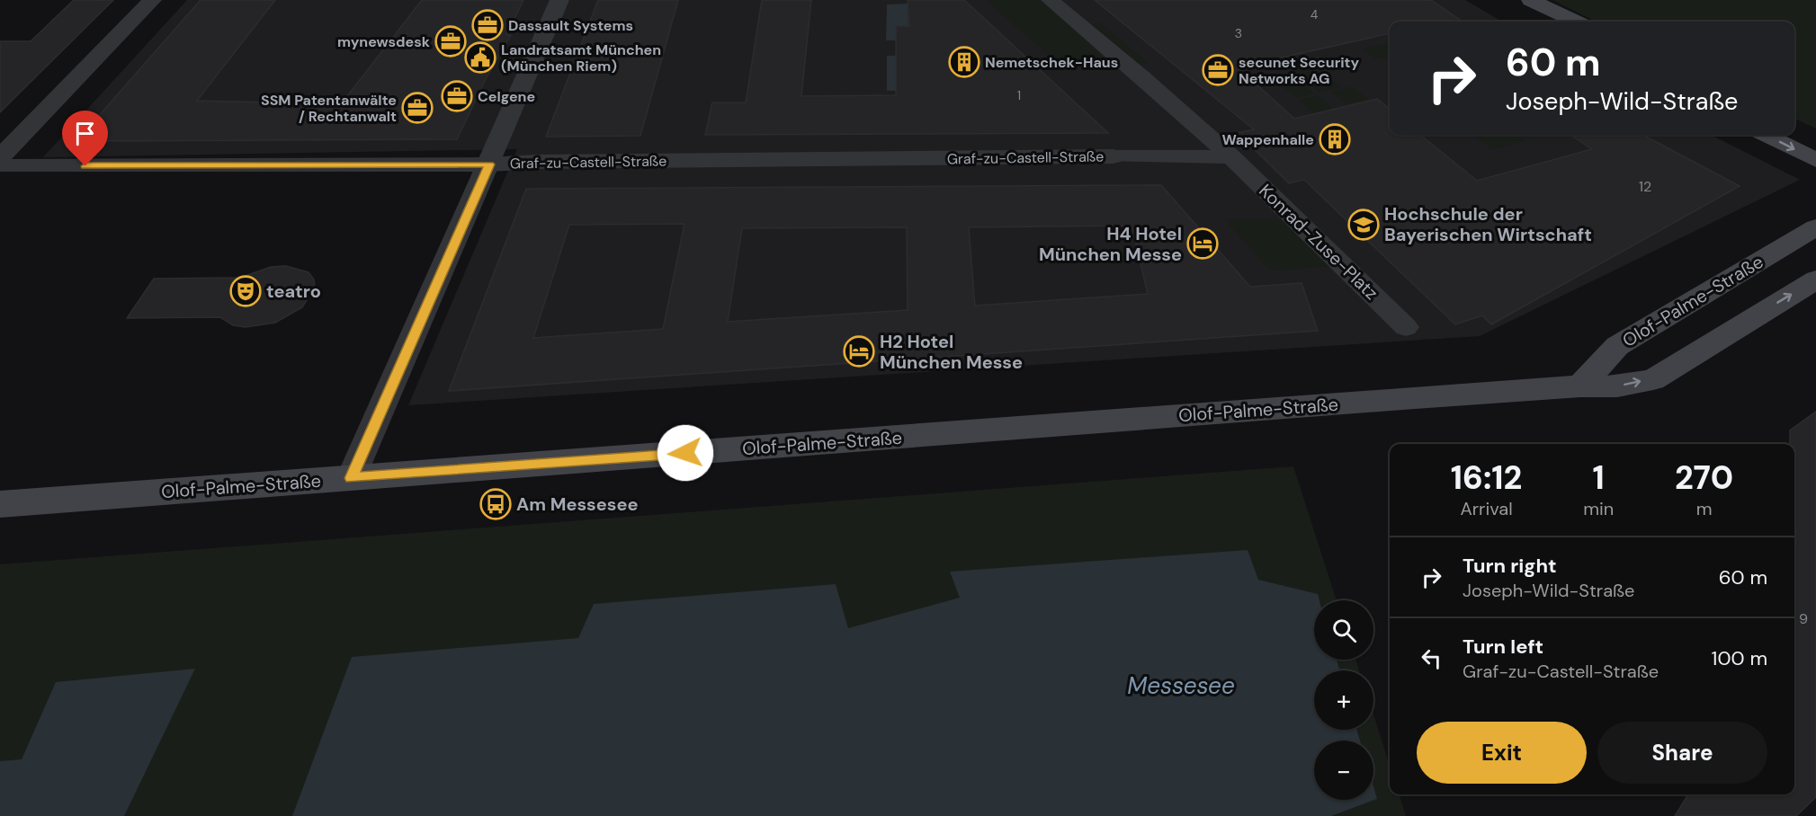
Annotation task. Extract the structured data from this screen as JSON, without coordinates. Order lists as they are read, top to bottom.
{
  "streets": {
    "main road": ["Olof-Palme-Straße"],
    "street": ["Graf-zu-Castell-Straße", "Konrad-Zuse-Platz"]
  },
  "water": ["Messesee"],
  "places": {
    "office": [
      "Dassault Systems",
      "mynewsdesk",
      "secunet Security Networks AG",
      "Celgene",
      "SSM Patentanwälte / Rechtanwalt"
    ],
    "public building": ["Landratsamt München (München Riem)"],
    "building": ["Nemetschek-Haus", "Wappenhalle"],
    "school or university": ["Hochschule der Bayerischen Wirtschaft"],
    "hotel": ["H4 Hotel München Messe", "H2 Hotel München Messe"],
    "theatre": ["teatro"],
    "bus stop": ["Am Messesee"]
  },
  "house_numbers": [
    "4",
    "3",
    "1",
    "12",
    "9"
  ],
  "page": {
    "turn": ["60 m", "Joseph-Wild-Straße"],
    "eta": [
      "16:12",
      "Arrival",
      "1",
      "min",
      "270",
      "m"
    ],
    "list": [
      {
        "name": "Turn right",
        "note": "Joseph-Wild-Straße",
        "value": "60 m"
      },
      {
        "name": "Turn left",
        "note": "Graf-zu-Castell-Straße",
        "value": "100 m"
      }
    ],
    "map_buttons": ["+", "−"],
    "buttons": ["Exit", "Share"]
  }
}
